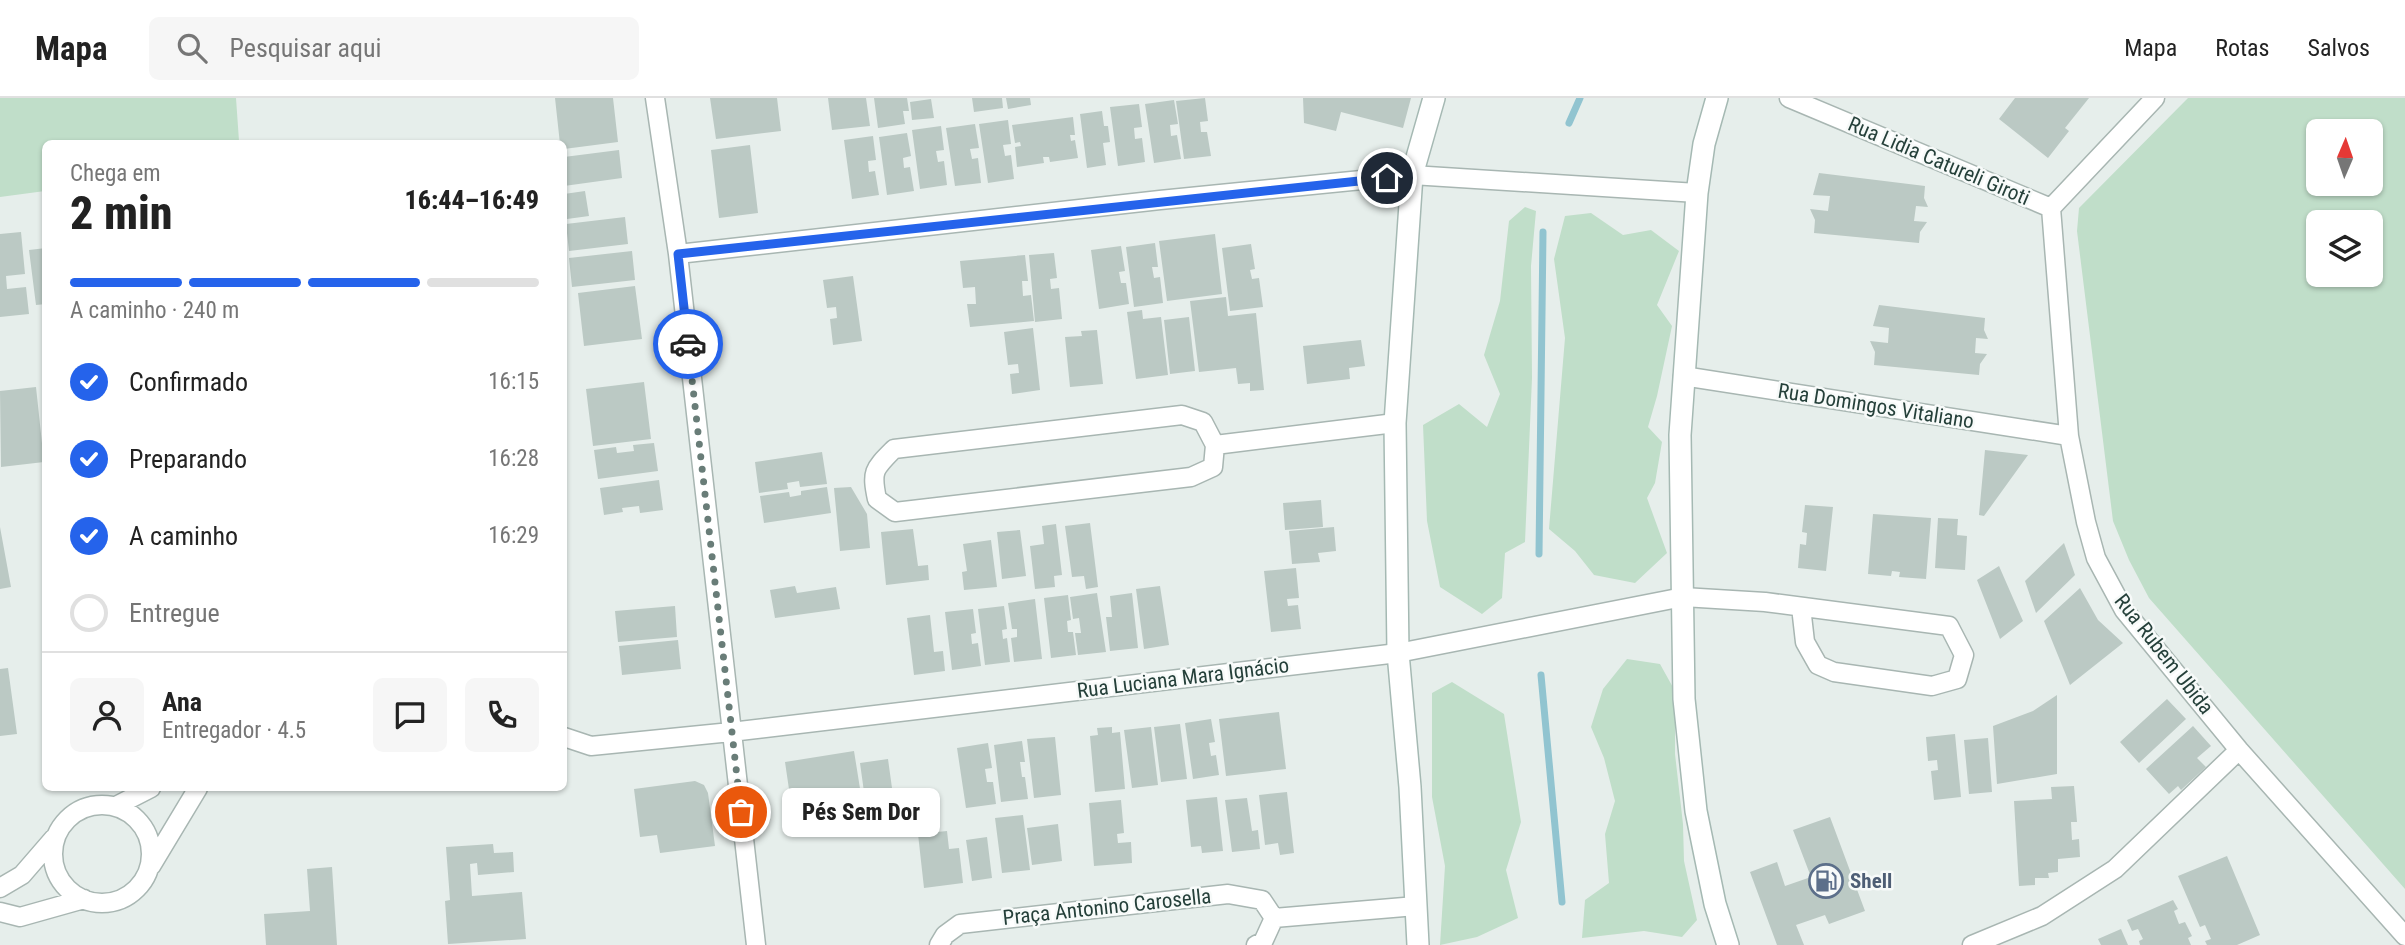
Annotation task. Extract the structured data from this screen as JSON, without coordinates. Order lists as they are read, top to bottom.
{
  "streets": {
    "street": [
      "Rua Lidia Catureli Giroti",
      "Rua Domingos Vitaliano",
      "Rua Rubem Ubida",
      "Rua Luciana Mara Ignácio",
      "Praça Antonino Carosella"
    ]
  },
  "crossings": [
    ["Rua Lidia Catureli Giroti", "Rua Rubem Ubida"],
    ["Rua Domingos Vitaliano", "Rua Rubem Ubida"]
  ],
  "places": {
    "other": ["Pés Sem Dor"],
    "fuel station": ["Shell"]
  },
  "north": "top",
  "page": {
    "header": "Mapa",
    "search": "Pesquisar aqui",
    "nav": ["Mapa", "Rotas", "Salvos"],
    "heading": ["2 min", "Chega em", "16:44–16:49"],
    "panel": ["Ana", "Entregador · 4.5"],
    "bar": "A caminho · 240 m",
    "list": [
      ["Confirmado", "16:15"],
      ["Preparando", "16:28"],
      ["A caminho", "16:29"],
      "Entregue"
    ],
    "bubble": "Pés Sem Dor"
  }
}
